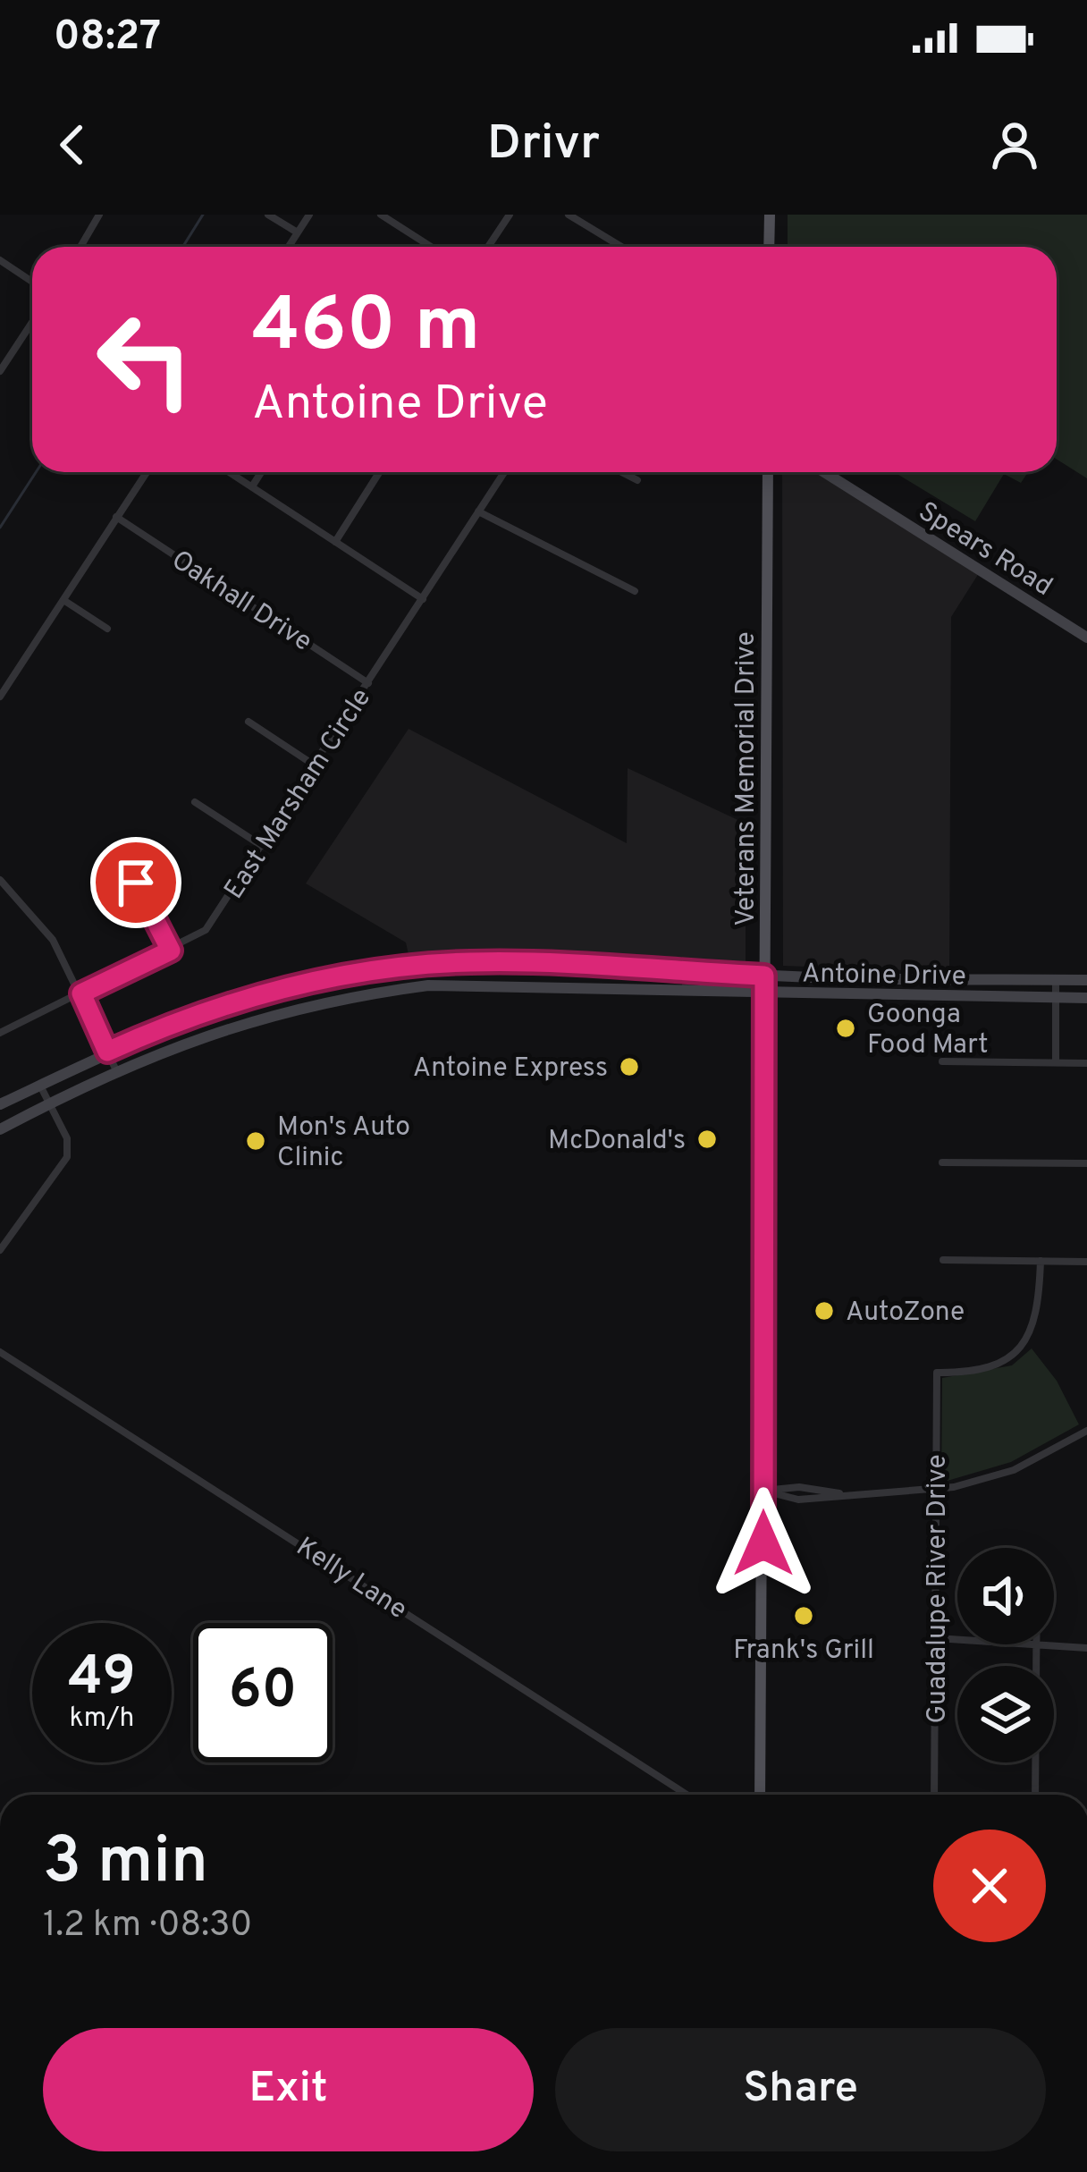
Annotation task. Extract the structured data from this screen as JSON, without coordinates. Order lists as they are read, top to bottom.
{
  "streets": {
    "main road": ["Spears Road", "Veterans Memorial Drive", "Antoine Drive"],
    "street": [
      "Oakhall Drive",
      "East Marsham Circle",
      "Kelly Lane",
      "Guadalupe River Drive"
    ]
  },
  "crossings": [
    ["Oakhall Drive", "East Marsham Circle"],
    ["Veterans Memorial Drive", "Antoine Drive"]
  ],
  "places": [
    "Goonga Food Mart",
    "Antoine Express",
    "McDonald's",
    "Mon's Auto Clinic",
    "AutoZone",
    "Frank's Grill"
  ],
  "page": {
    "status": "08:27",
    "header": "Drivr",
    "turn": ["460 m", "Antoine Drive"],
    "speed": "49 km/h",
    "limit": "60",
    "heading": ["3 min", "1.2 km · 08:30"],
    "buttons": ["Exit", "Share"]
  }
}
